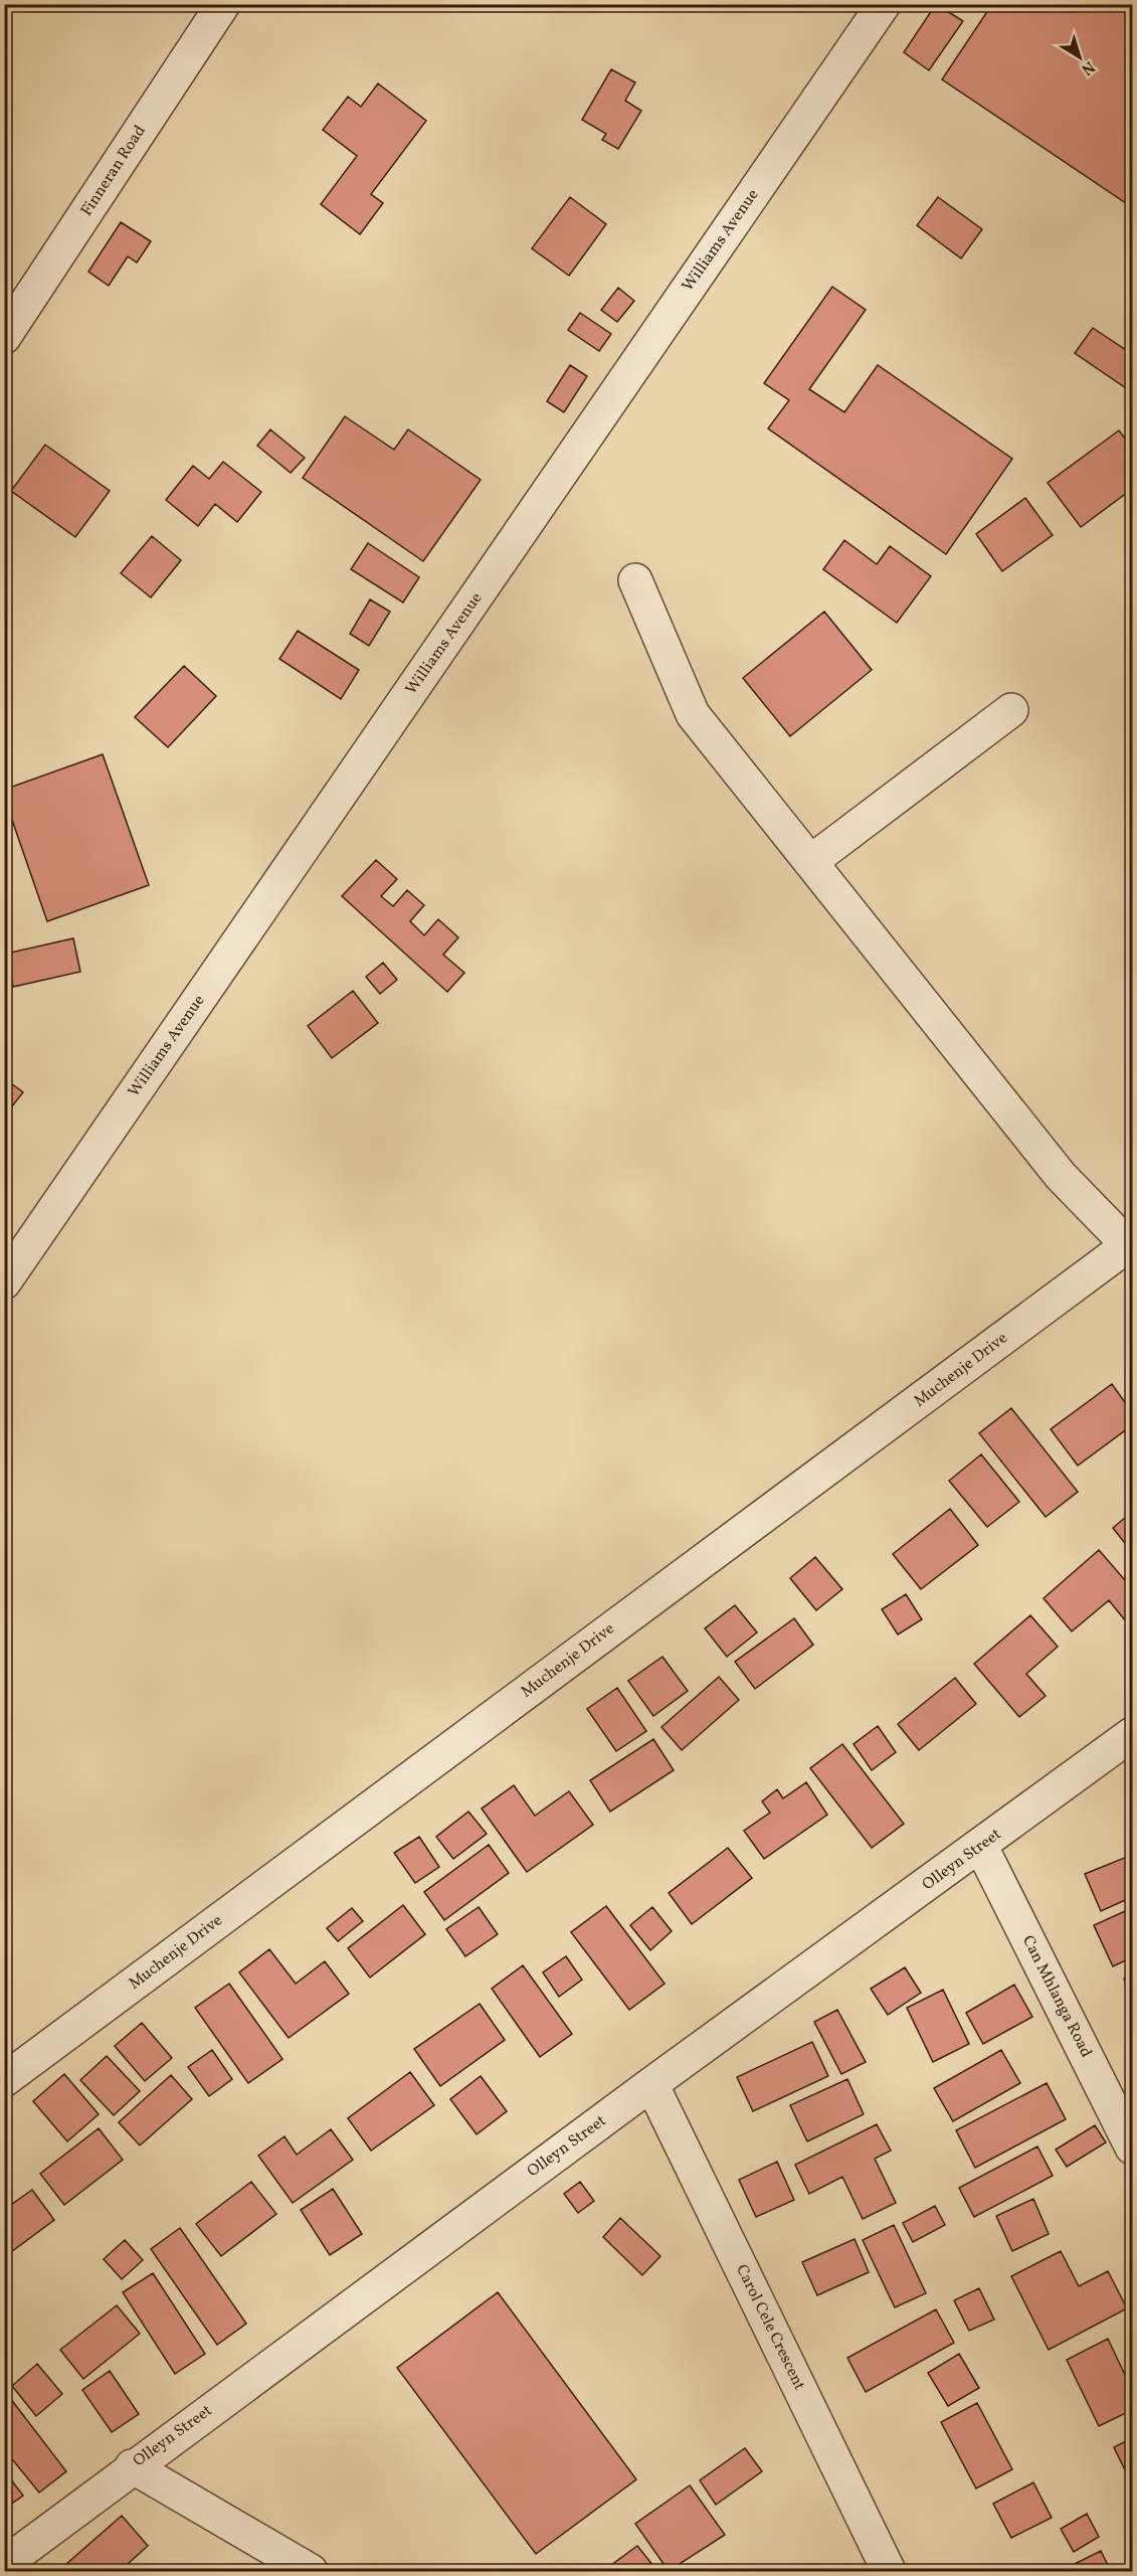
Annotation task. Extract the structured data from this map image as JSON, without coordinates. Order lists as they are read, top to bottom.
{
  "streets": {
    "street": [
      "Finneran Road",
      "Williams Avenue",
      "Muchenje Drive",
      "Olleyn Street",
      "Can Mhlanga Road",
      "Carol Cele Crescent"
    ]
  },
  "crossings": [
    ["Olleyn Street", "Can Mhlanga Road"],
    ["Olleyn Street", "Carol Cele Crescent"]
  ],
  "north": "bottom right"
}
